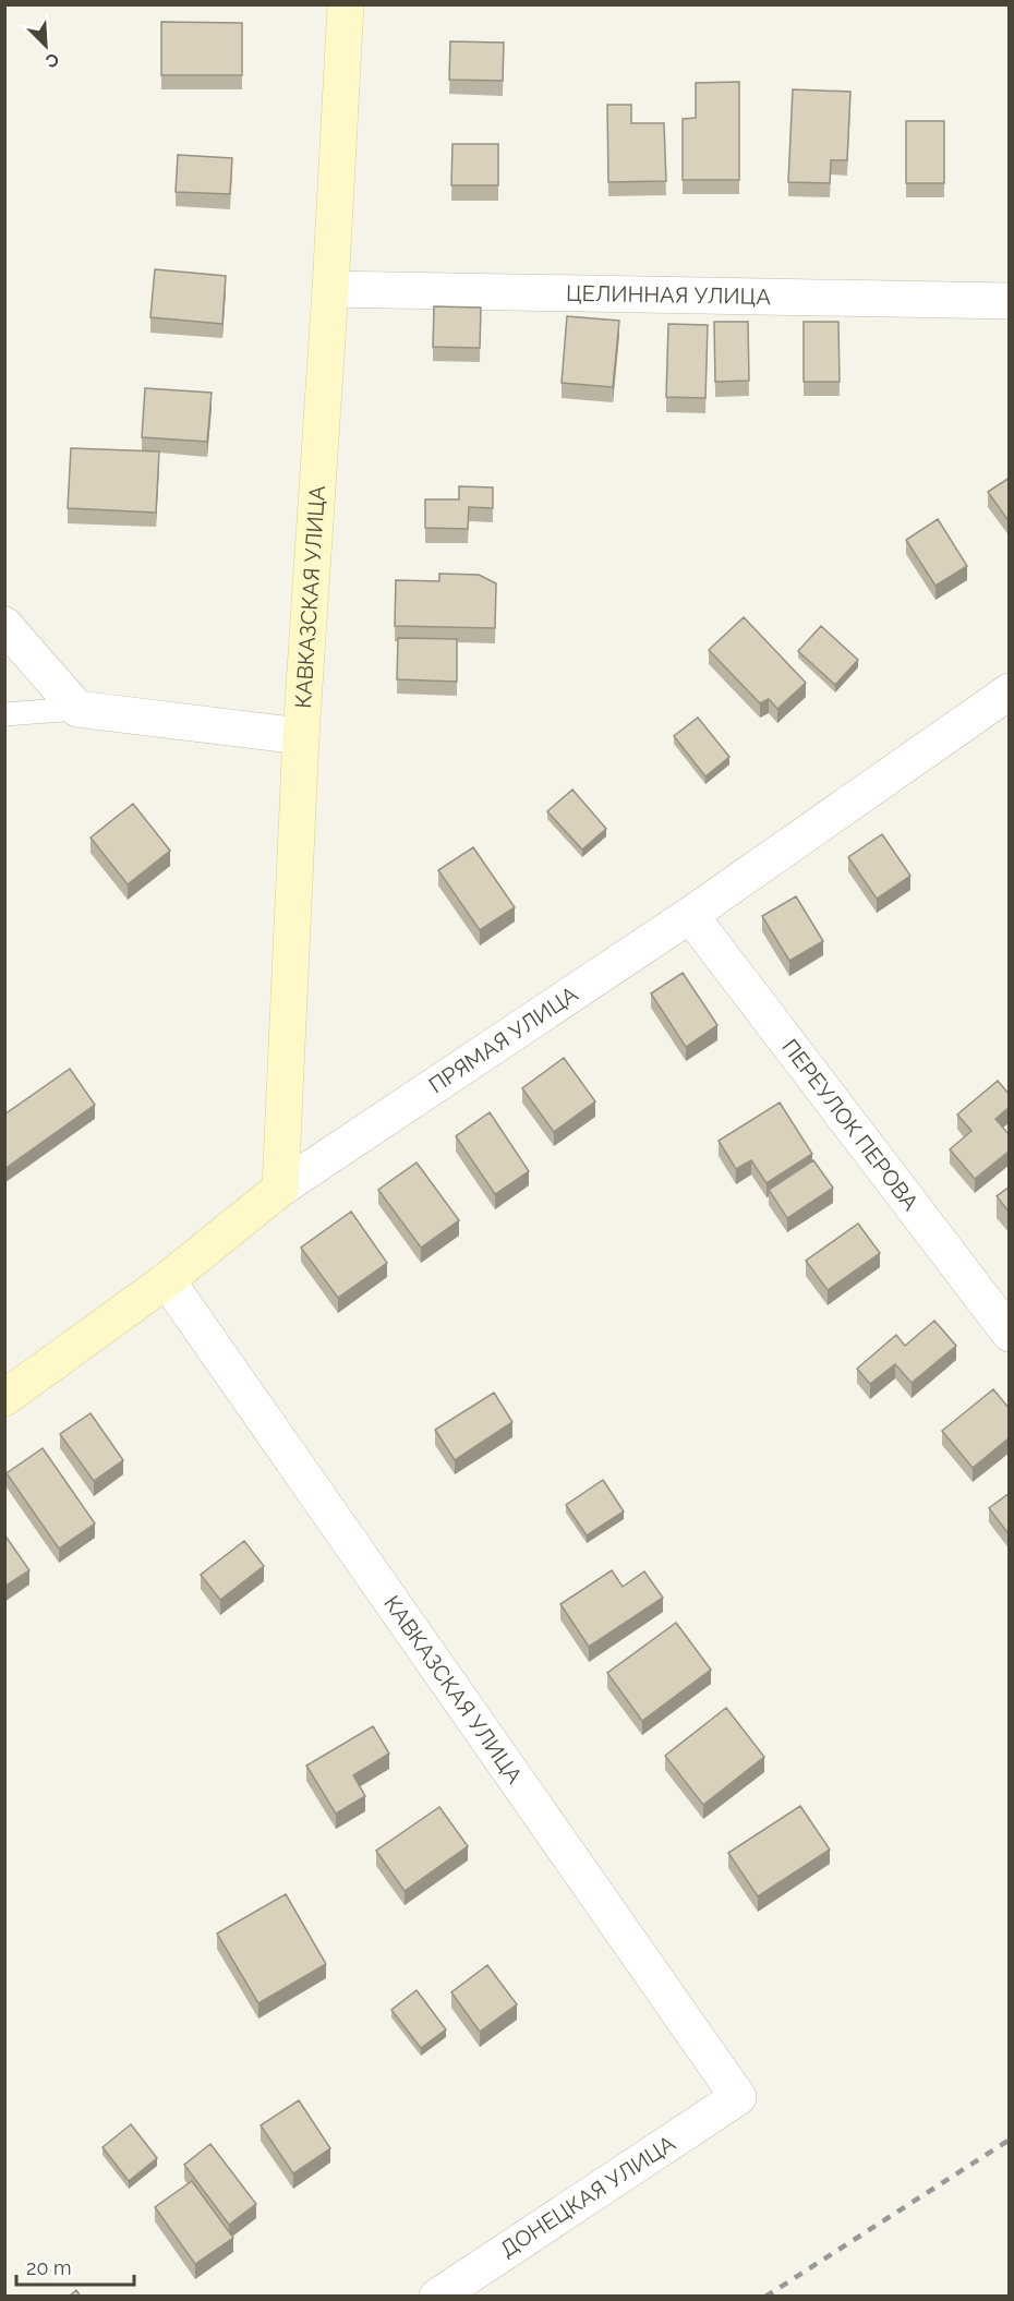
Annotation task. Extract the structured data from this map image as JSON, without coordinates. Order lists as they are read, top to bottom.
{
  "streets": {
    "street": [
      "ЦЕЛИННАЯ УЛИЦА",
      "КАВКАЗСКАЯ УЛИЦА",
      "ПРЯМАЯ УЛИЦА",
      "ПЕРЕУЛОК ПЕРОВА",
      "ДОНЕЦКАЯ УЛИЦА"
    ]
  },
  "crossings": [
    ["ЦЕЛИННАЯ УЛИЦА", "КАВКАЗСКАЯ УЛИЦА"],
    ["КАВКАЗСКАЯ УЛИЦА", "ПРЯМАЯ УЛИЦА"],
    ["КАВКАЗСКАЯ УЛИЦА", "ДОНЕЦКАЯ УЛИЦА"],
    ["ПРЯМАЯ УЛИЦА", "ПЕРЕУЛОК ПЕРОВА"]
  ],
  "scale_bar": "20 m",
  "north": "bottom right"
}
